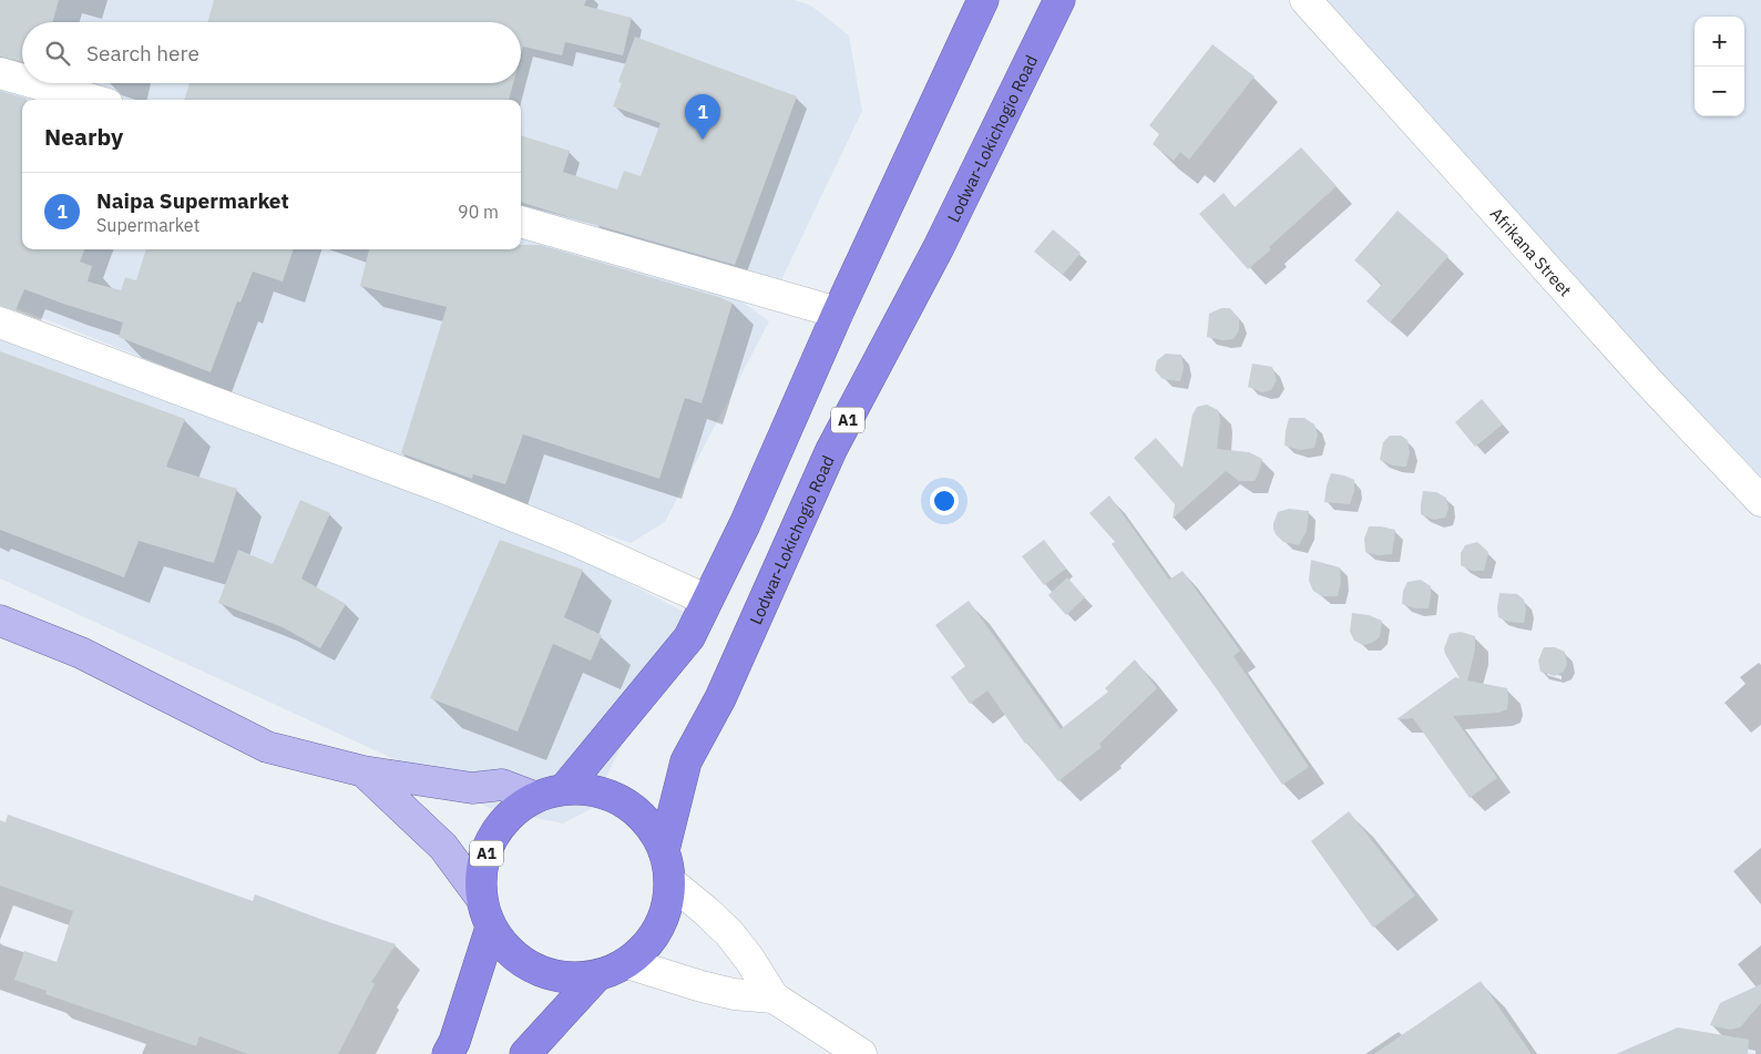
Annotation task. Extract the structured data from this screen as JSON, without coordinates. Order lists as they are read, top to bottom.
{
  "streets": {
    "highway": ["Lodwar-Lokichogio Road", "A1"],
    "street": ["Afrikana Street"]
  },
  "crossings": [
    ["Lodwar-Lokichogio Road", "A1"]
  ],
  "page": {
    "map_buttons": ["+", "−"],
    "search": "Search here",
    "pins": "1",
    "heading": "Nearby",
    "list": [
      {
        "mark": "1",
        "name": "Naipa Supermarket",
        "note": "Supermarket",
        "value": "90 m"
      }
    ]
  }
}
